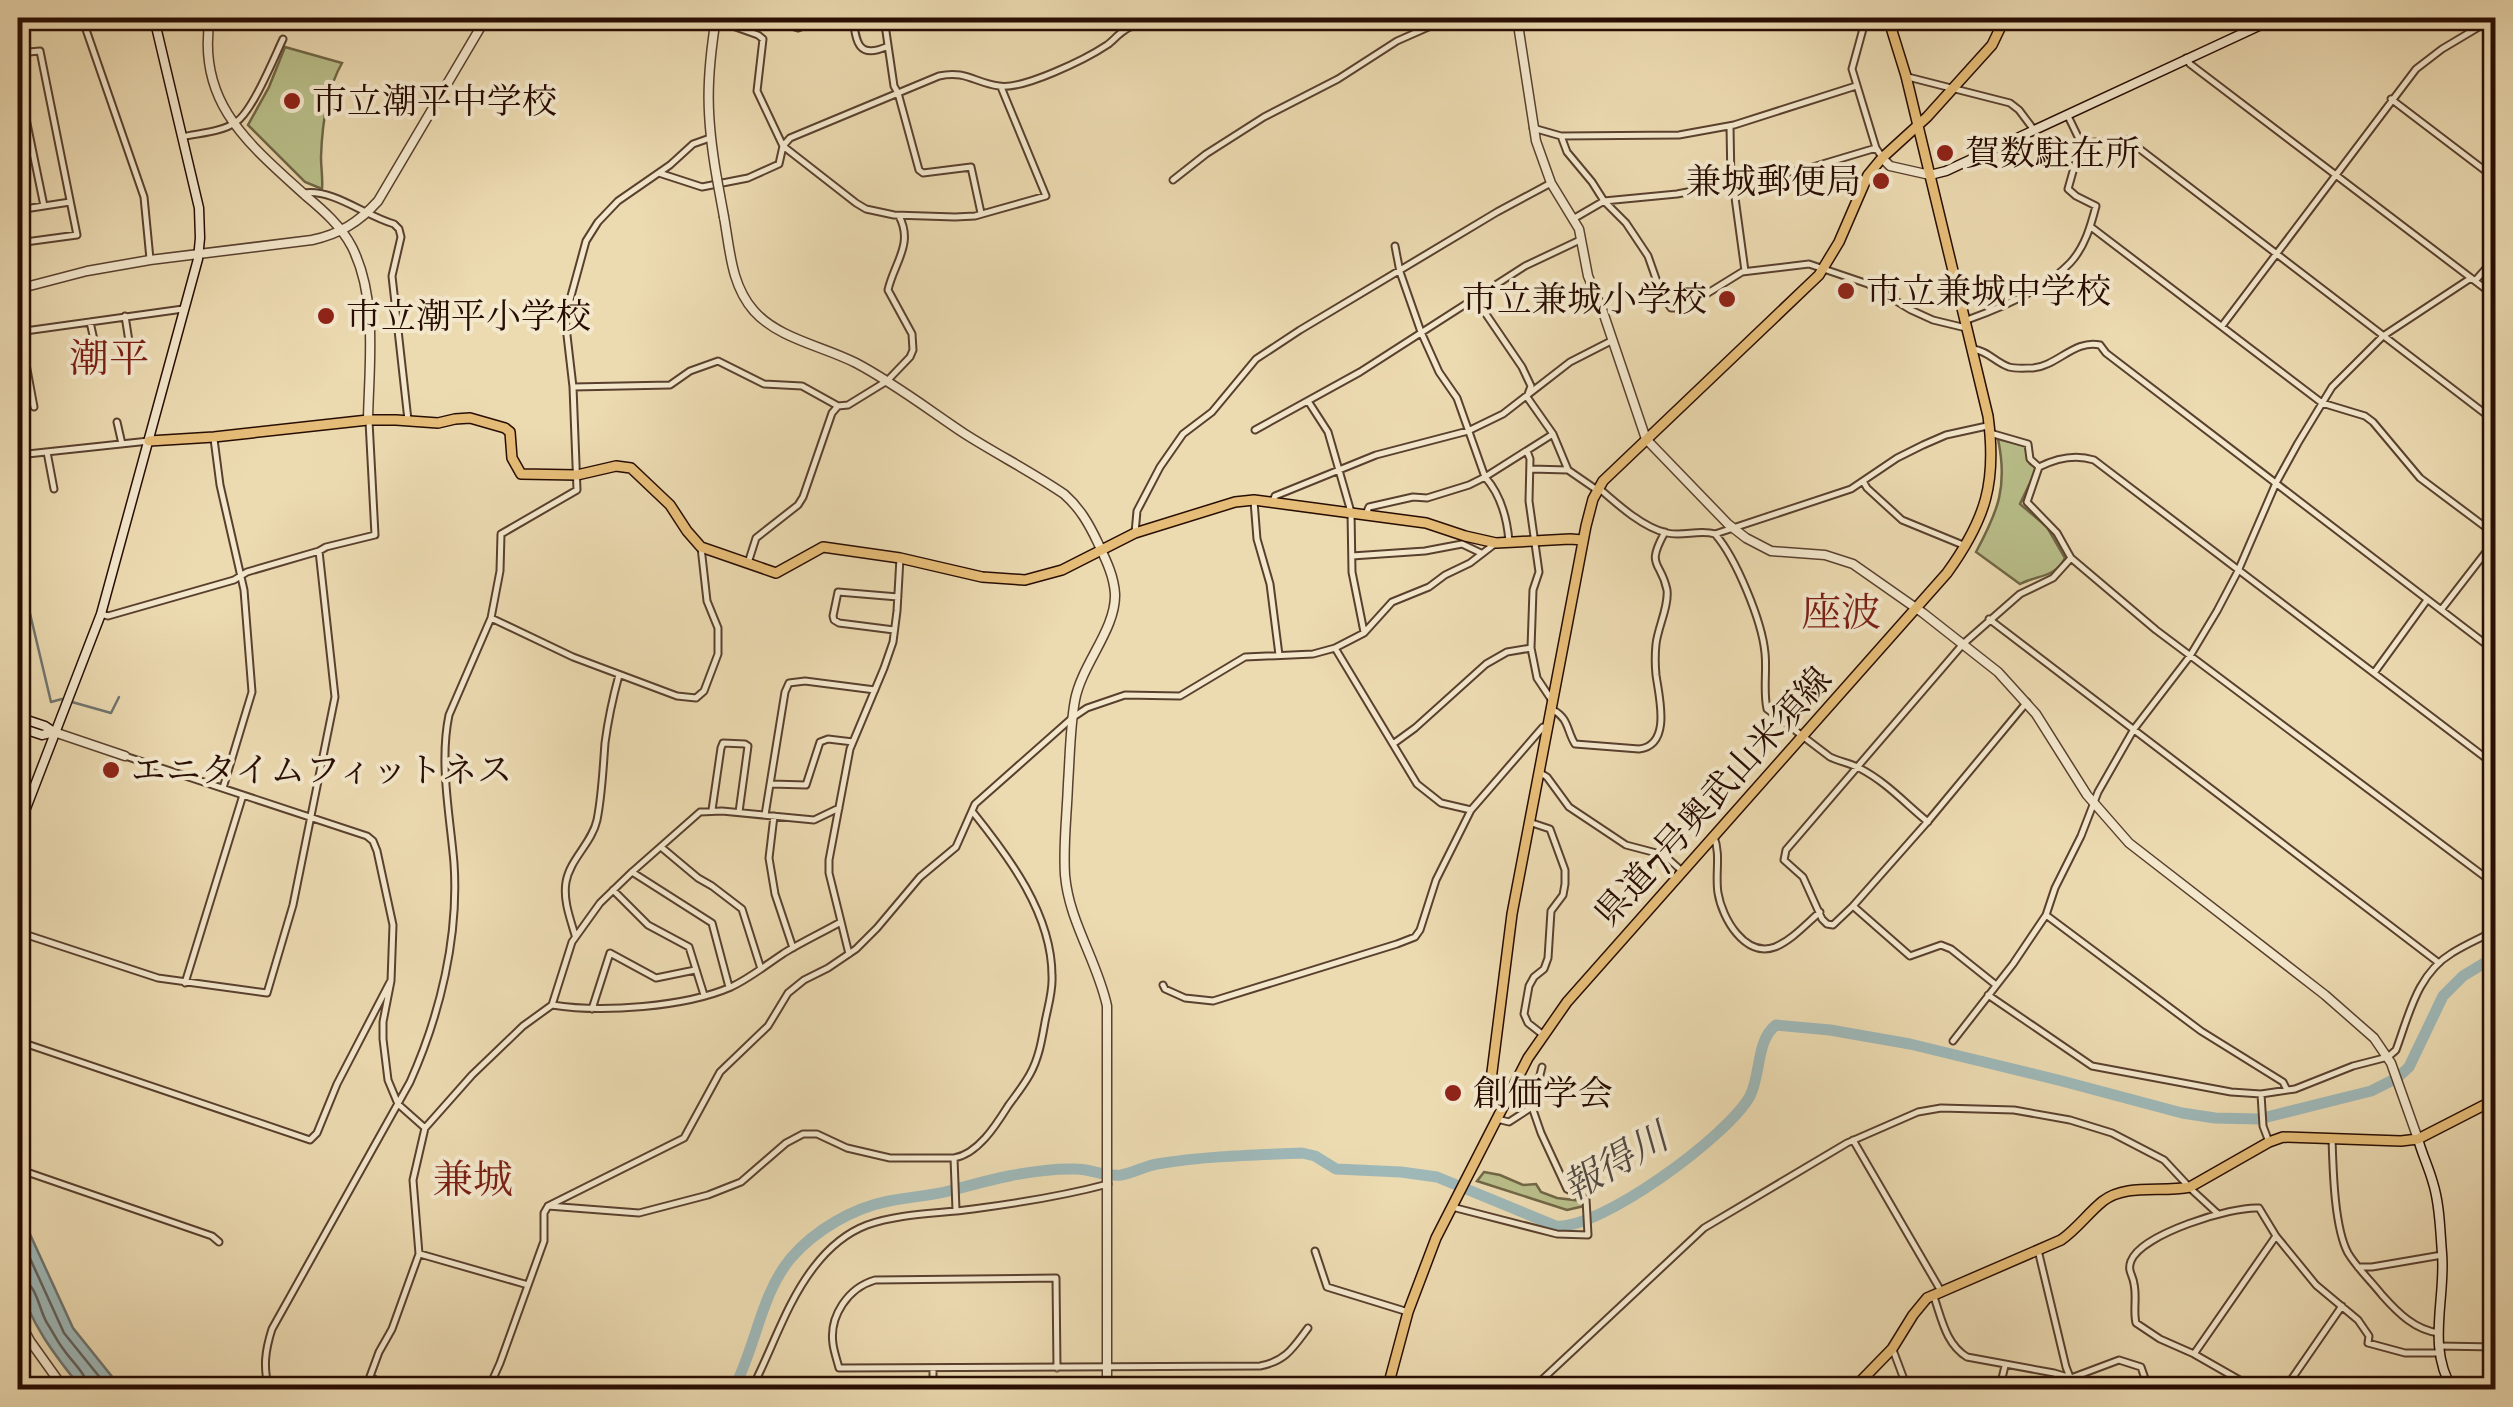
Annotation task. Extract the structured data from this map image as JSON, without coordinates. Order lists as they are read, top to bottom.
{
  "streets": {
    "main road": ["県道7号奥武山米須線"]
  },
  "districts": ["潮平", "座波", "兼城"],
  "water": ["報得川"],
  "places": [
    "市立潮平中学校",
    "賀数駐在所",
    "兼城郵便局",
    "市立兼城中学校",
    "市立兼城小学校",
    "市立潮平小学校",
    "エニタイムフィットネス",
    "創価学会"
  ]
}
